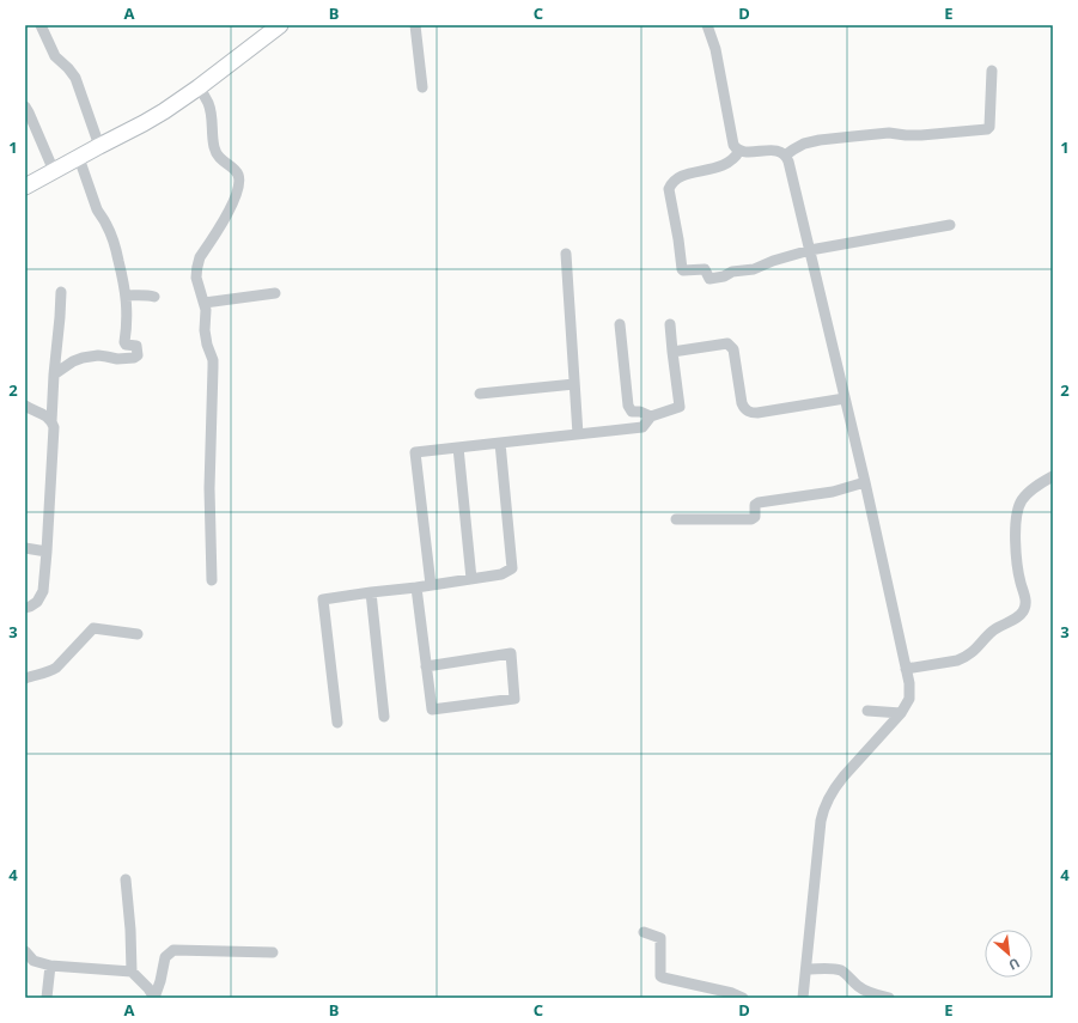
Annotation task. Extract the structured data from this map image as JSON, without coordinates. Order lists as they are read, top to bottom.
{
  "north": "bottom right",
  "grid": {
    "columns": [
      "A",
      "B",
      "C",
      "D",
      "E"
    ],
    "rows": [
      "1",
      "2",
      "3",
      "4"
    ]
  }
}
